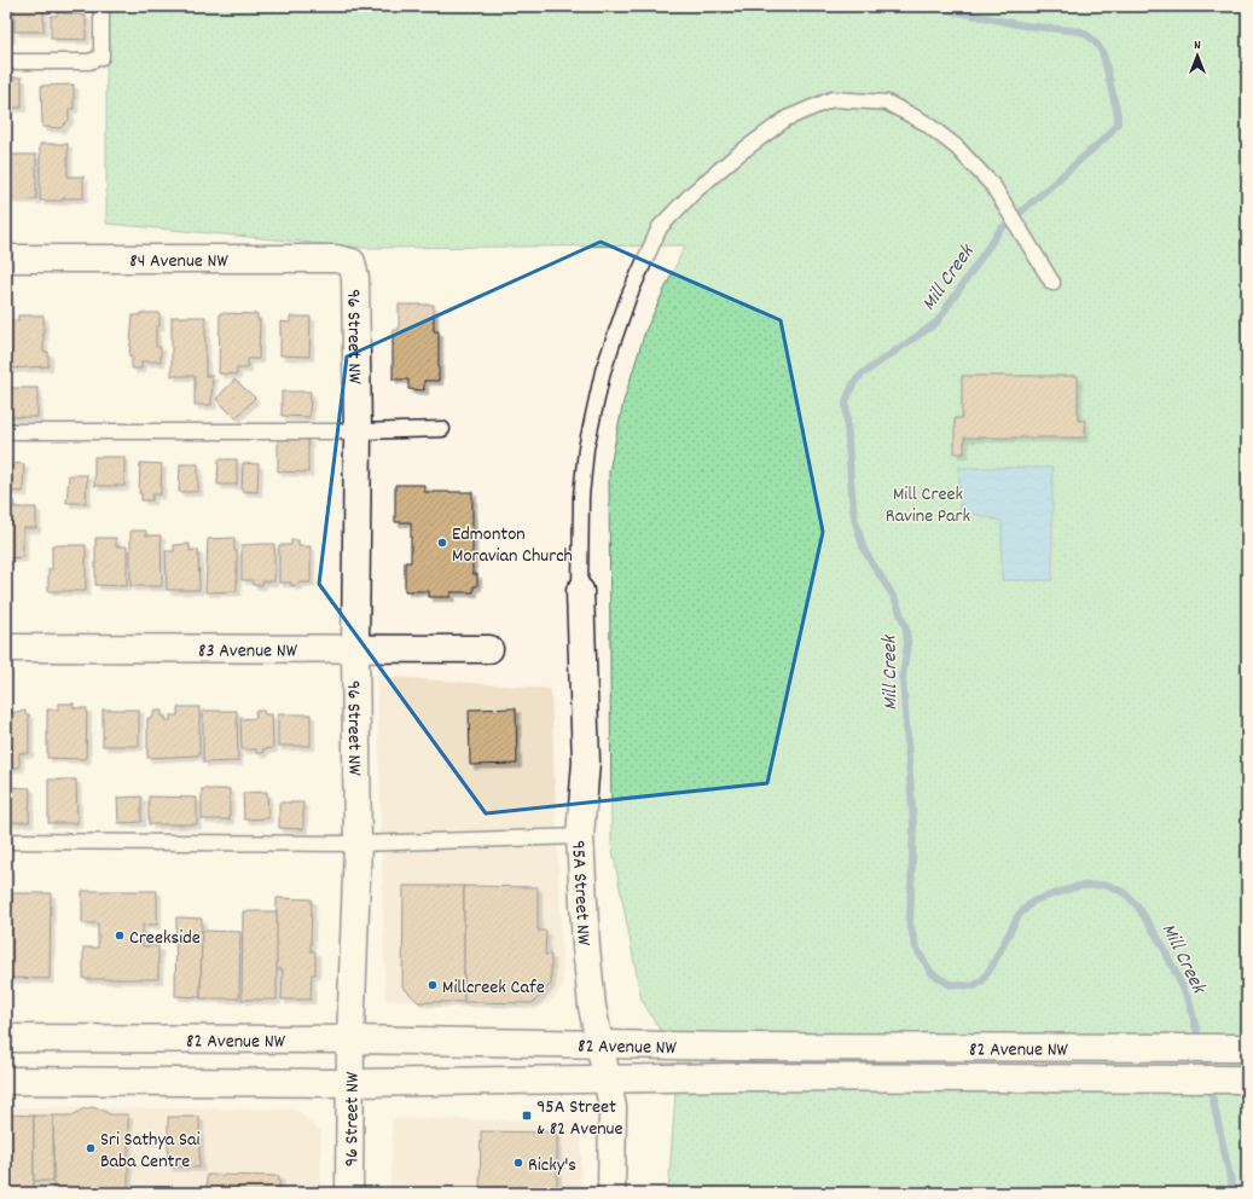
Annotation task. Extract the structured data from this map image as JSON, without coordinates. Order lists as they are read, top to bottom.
{
  "streets": {
    "main road": [
      "84 Avenue NW",
      "96 Street NW",
      "83 Avenue NW",
      "95A Street NW",
      "82 Avenue NW"
    ]
  },
  "crossings": [
    ["84 Avenue NW", "96 Street NW"],
    ["96 Street NW", "83 Avenue NW"],
    ["96 Street NW", "82 Avenue NW"],
    ["95A Street NW", "82 Avenue NW"]
  ],
  "water": ["Mill Creek"],
  "parks": ["Mill Creek Ravine Park"],
  "places": {
    "other": [
      "Edmonton Moravian Church",
      "Creekside",
      "Millcreek Cafe",
      "Sri Sathya Sai Baba Centre",
      "Ricky's"
    ],
    "transit": ["95A Street & 82 Avenue"]
  },
  "north": "top"
}
